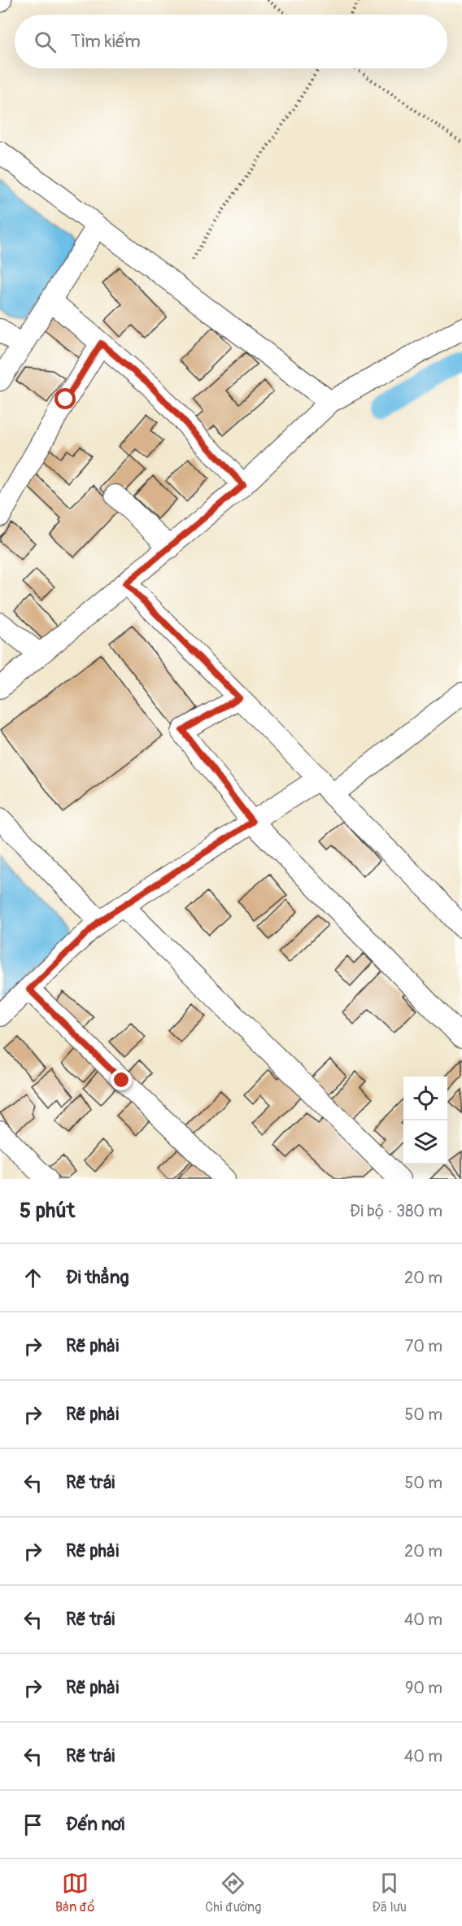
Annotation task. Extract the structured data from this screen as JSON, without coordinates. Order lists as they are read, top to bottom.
{
  "page": {
    "search": "Tìm kiếm",
    "heading": ["5 phút", "Đi bộ · 380 m"],
    "list": [
      ["Đi thẳng", "20 m"],
      ["Rẽ phải", "70 m"],
      ["Rẽ phải", "50 m"],
      ["Rẽ trái", "50 m"],
      ["Rẽ phải", "20 m"],
      ["Rẽ trái", "40 m"],
      ["Rẽ phải", "90 m"],
      ["Rẽ trái", "40 m"],
      "Đến nơi"
    ],
    "nav": ["Bản đồ", "Chỉ đường", "Đã lưu"]
  }
}
